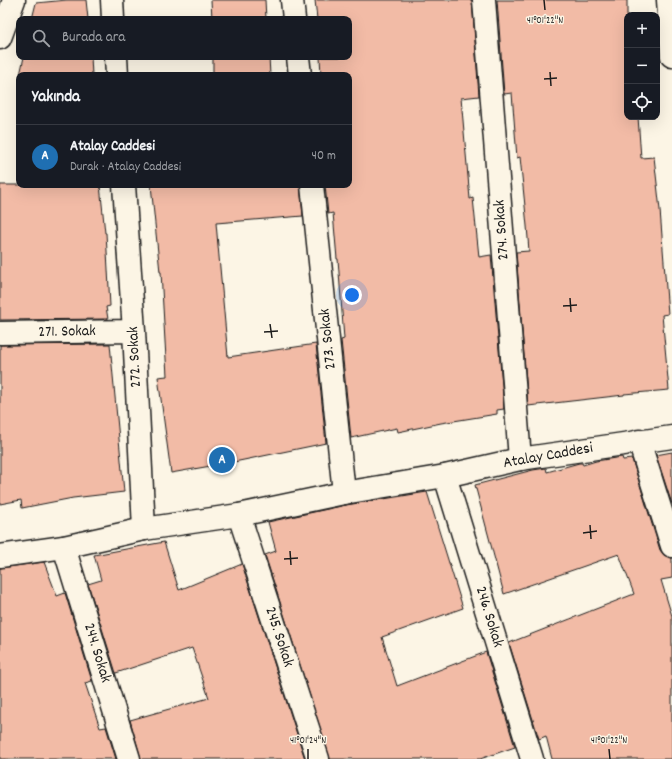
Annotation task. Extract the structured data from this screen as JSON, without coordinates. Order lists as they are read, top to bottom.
{
  "streets": {
    "street": [
      "274. Sokak",
      "271. Sokak",
      "273. Sokak",
      "272. Sokak",
      "Atalay Caddesi",
      "246. Sokak",
      "245. Sokak",
      "244. Sokak"
    ]
  },
  "crossings": [
    ["274. Sokak", "Atalay Caddesi"],
    ["271. Sokak", "272. Sokak"],
    ["273. Sokak", "Atalay Caddesi"],
    ["272. Sokak", "Atalay Caddesi"],
    ["Atalay Caddesi", "246. Sokak"],
    ["Atalay Caddesi", "245. Sokak"],
    ["Atalay Caddesi", "244. Sokak"]
  ],
  "page": {
    "map_buttons": ["+", "−"],
    "search": "Burada ara",
    "heading": "Yakında",
    "list": [
      {
        "mark": "A",
        "name": "Atalay Caddesi",
        "note": "Durak · Atalay Caddesi",
        "value": "40 m"
      }
    ],
    "pins": "A"
  },
  "coordinates": ["41°01'22\"N", "41°01'24\"N"]
}
